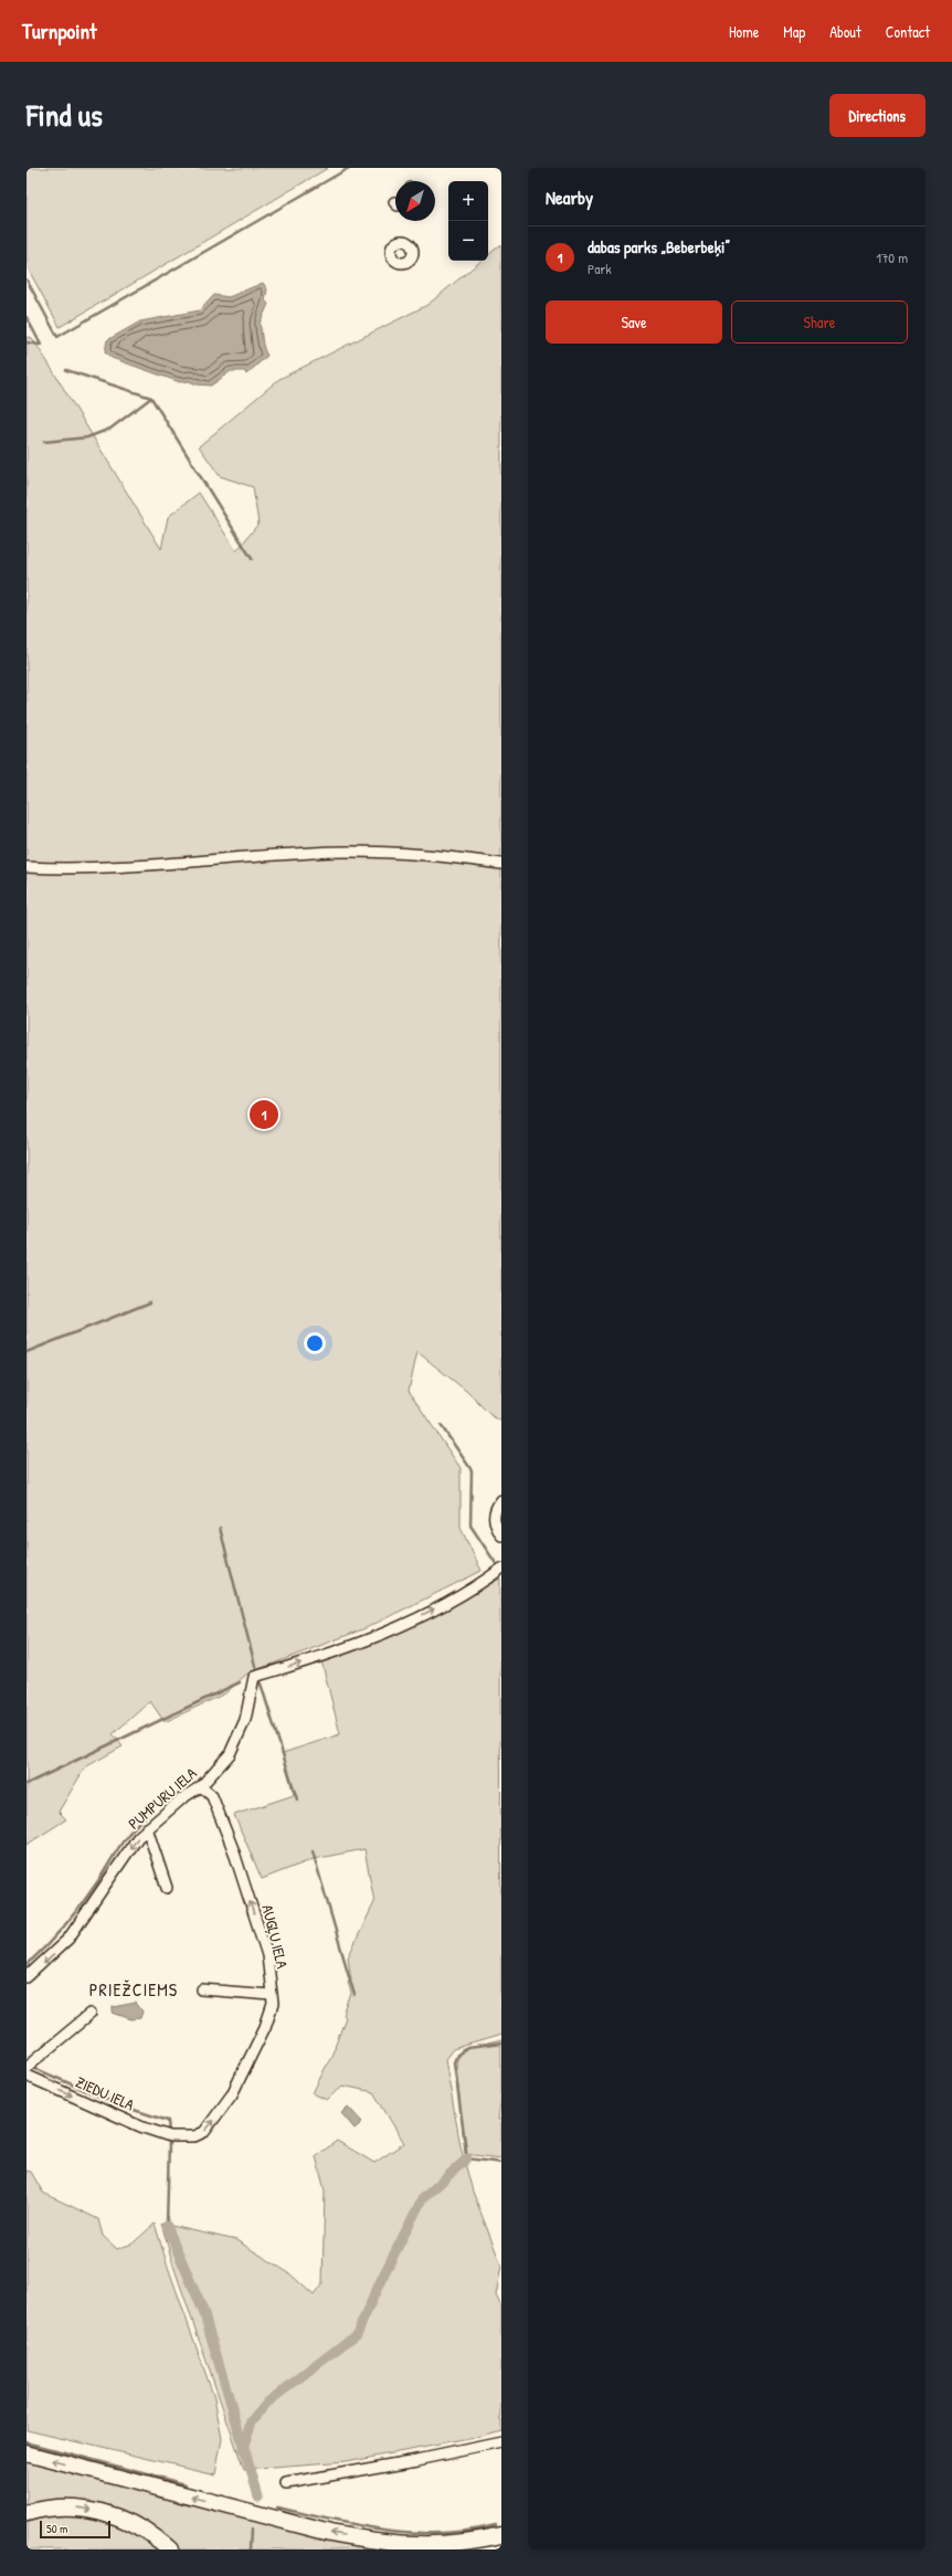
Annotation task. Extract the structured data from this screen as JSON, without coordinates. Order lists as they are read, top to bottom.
{
  "streets": {
    "street": ["PUMPURU IELA", "AUGĻU IELA", "ZIEDU IELA"]
  },
  "crossings": [
    ["PUMPURU IELA", "AUGĻU IELA"],
    ["AUGĻU IELA", "ZIEDU IELA"]
  ],
  "one_way": ["AUGĻU IELA", "ZIEDU IELA"],
  "districts": ["PRIEŽCIEMS"],
  "scale_bar": "50 m",
  "north": "bottom left",
  "page": {
    "header": "Turnpoint",
    "nav": [
      "Home",
      "Map",
      "About",
      "Contact"
    ],
    "title": "Find us",
    "buttons": [
      "Directions",
      ["Save", "Share"]
    ],
    "heading": "Nearby",
    "map_buttons": ["+", "−"],
    "list": [
      {
        "mark": "1",
        "name": "dabas parks „Beberbeķi”",
        "note": "Park",
        "value": "170 m"
      }
    ],
    "pins": "1",
    "scale": "50 m"
  }
}
